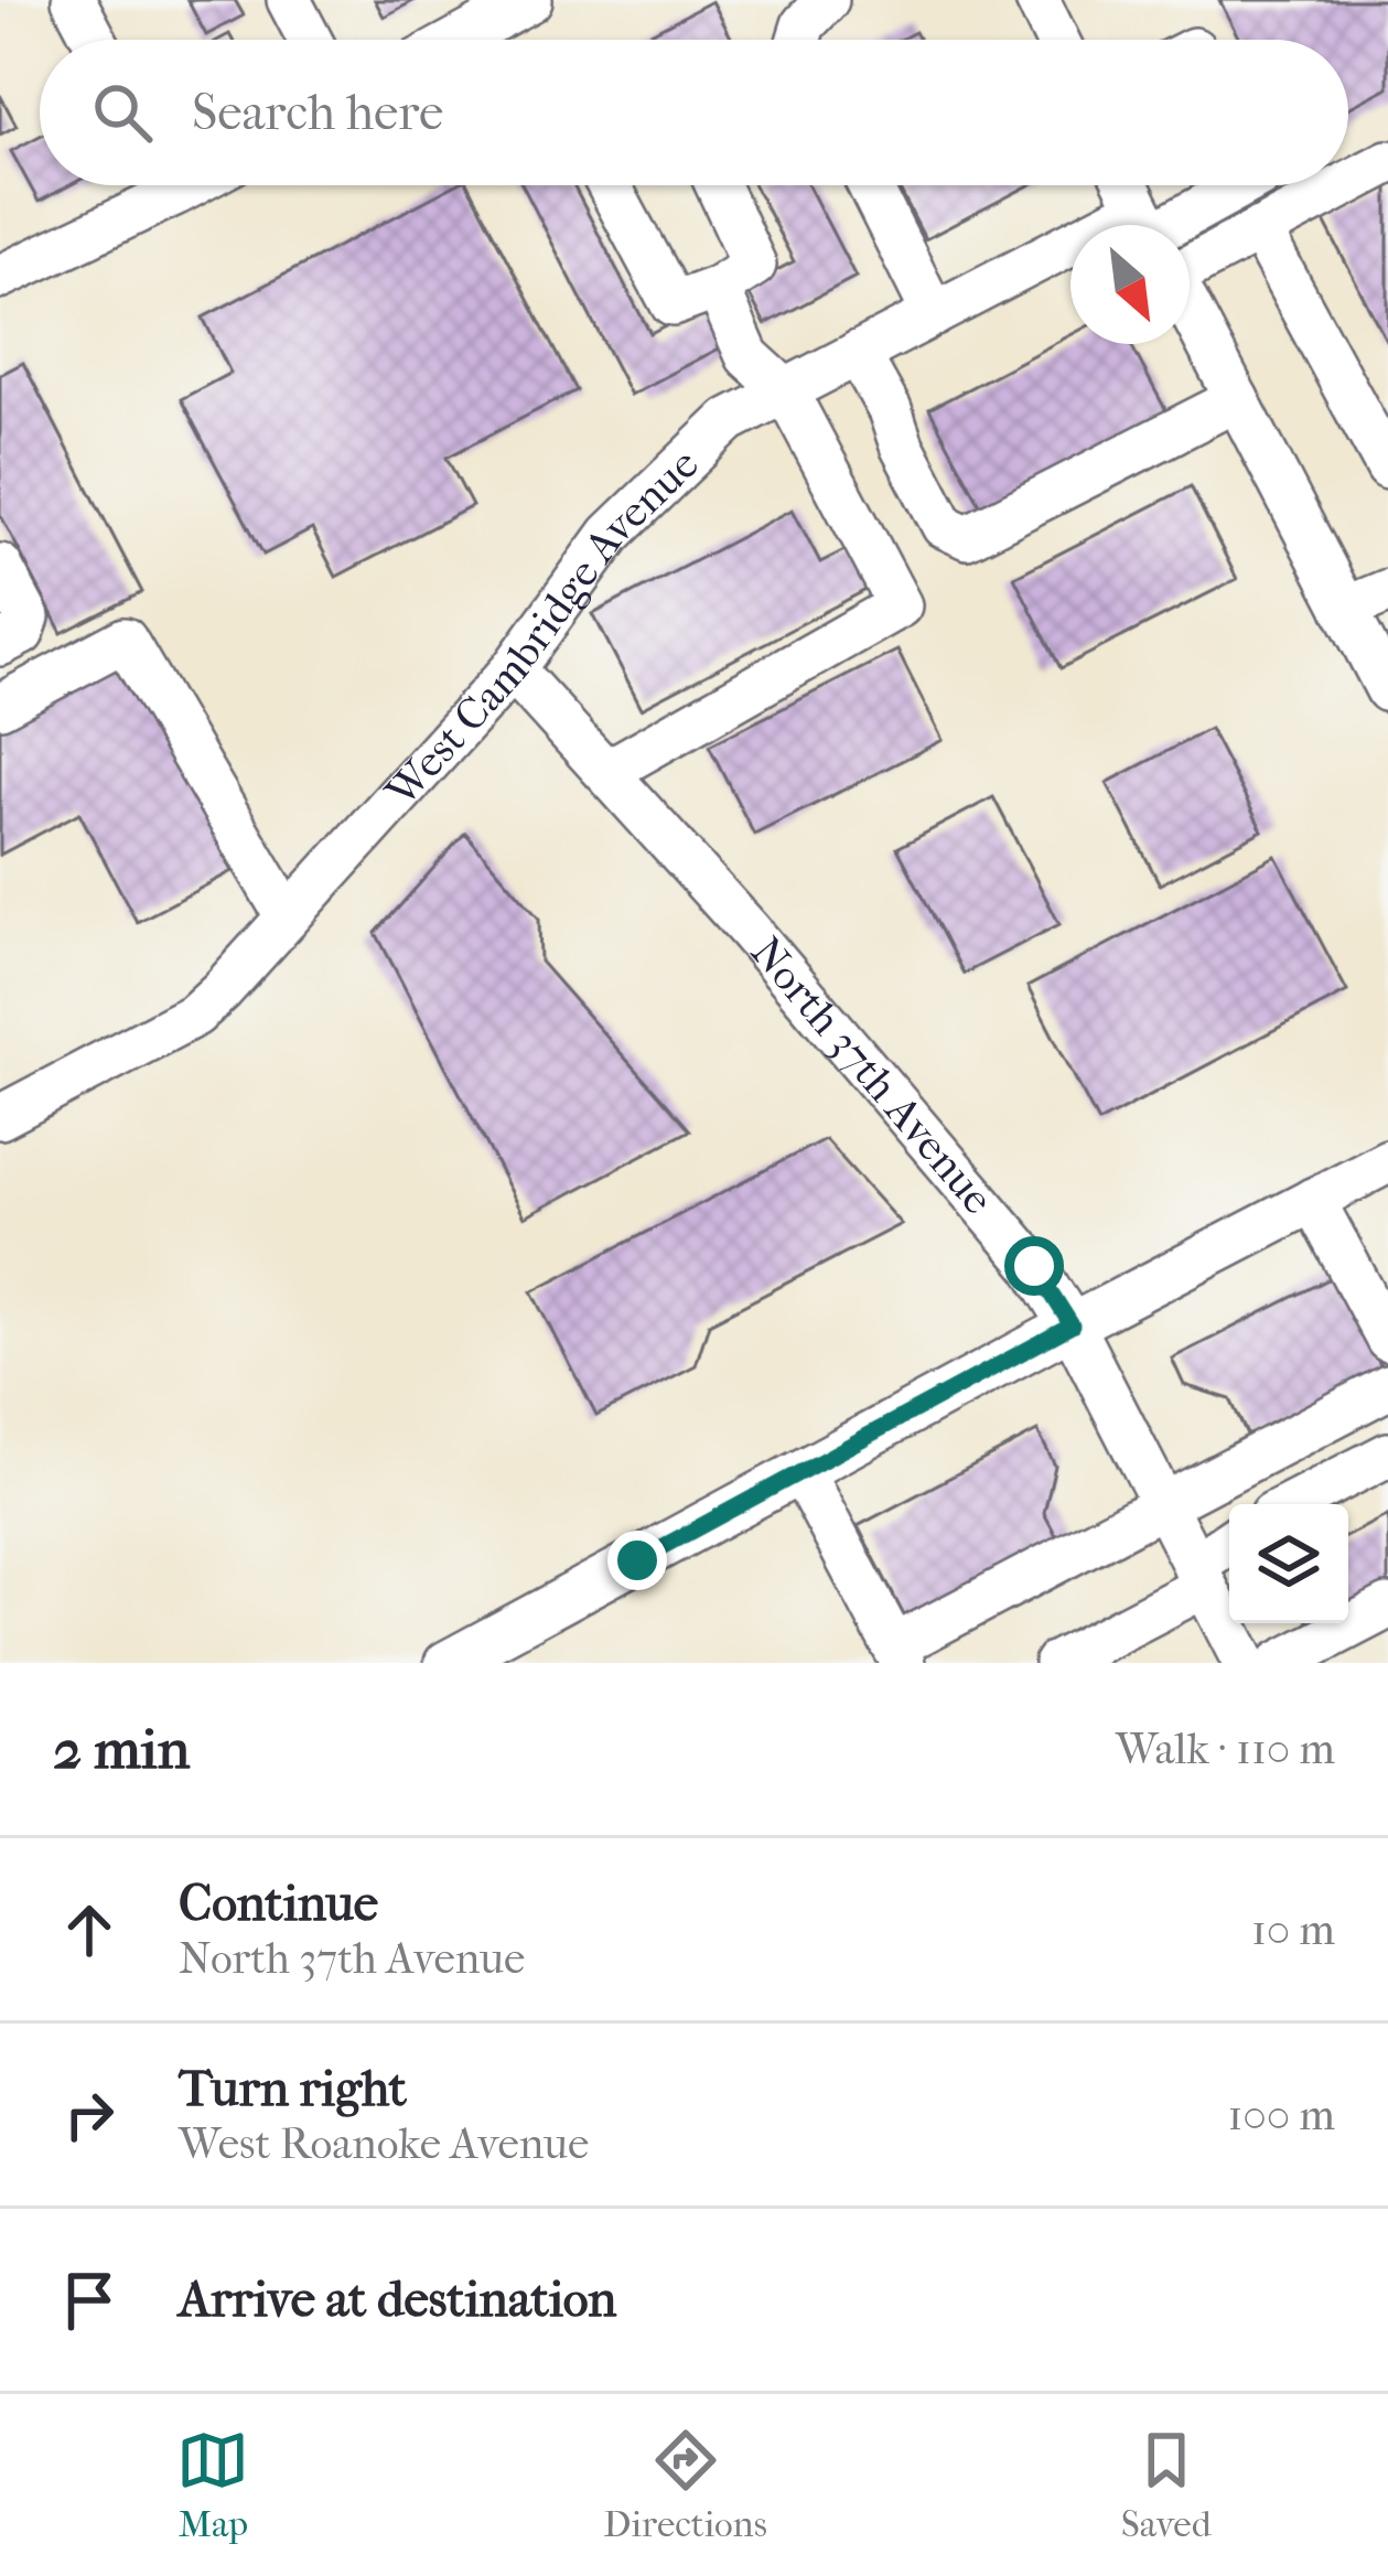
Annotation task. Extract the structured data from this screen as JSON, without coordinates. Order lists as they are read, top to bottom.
{
  "streets": {
    "street": ["West Cambridge Avenue", "North 37th Avenue"]
  },
  "crossings": [
    ["West Cambridge Avenue", "North 37th Avenue"]
  ],
  "north": "bottom right",
  "page": {
    "search": "Search here",
    "heading": ["2 min", "Walk · 110 m"],
    "list": [
      ["Continue", "North 37th Avenue", "10 m"],
      ["Turn right", "West Roanoke Avenue", "100 m"],
      "Arrive at destination"
    ],
    "nav": ["Map", "Directions", "Saved"]
  }
}
